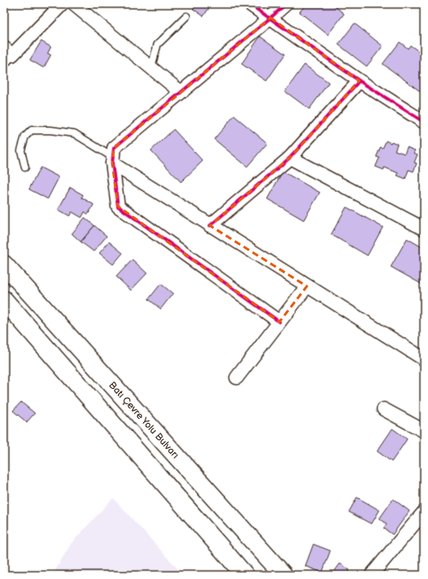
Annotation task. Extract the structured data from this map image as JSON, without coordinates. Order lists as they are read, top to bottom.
{
  "streets": {
    "highway": ["Batı Çevre Yolu Bulvarı"]
  }
}
